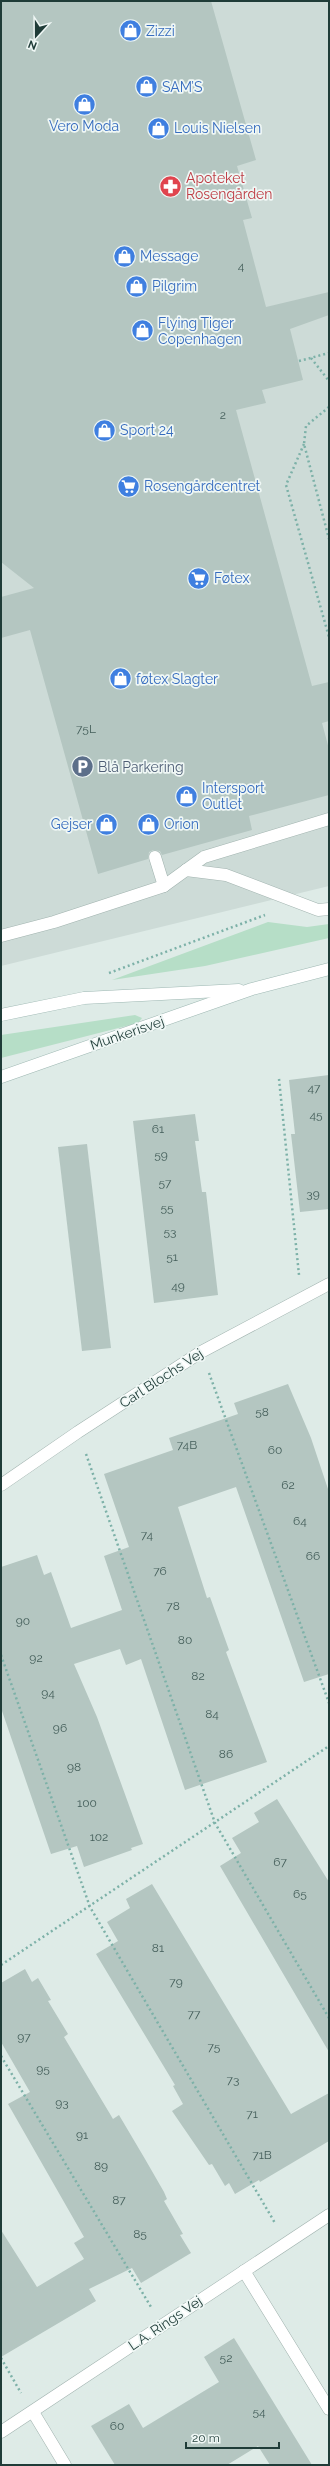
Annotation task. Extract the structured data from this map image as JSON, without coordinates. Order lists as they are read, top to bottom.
{
  "streets": {
    "street": ["Munkerisvej", "Carl Blochs Vej", "L.A. Rings Vej"]
  },
  "places": {
    "shop": [
      "Zizzi",
      "SAM’S",
      "Vero Moda",
      "Louis Nielsen",
      "Message",
      "Pilgrim",
      "Flying Tiger Copenhagen",
      "Sport 24",
      "føtex Slagter",
      "Intersport Outlet",
      "Gejser",
      "Orion"
    ],
    "pharmacy": ["Apoteket Rosengården"],
    "supermarket": ["Rosengårdcentret", "Føtex"],
    "parking": ["Blå Parkering"]
  },
  "house_numbers": [
    "4",
    "2",
    "75L",
    "47",
    "45",
    "61",
    "59",
    "57",
    "39",
    "55",
    "53",
    "51",
    "49",
    "58",
    "74B",
    "60",
    "62",
    "64",
    "74",
    "66",
    "76",
    "78",
    "90",
    "80",
    "92",
    "82",
    "94",
    "84",
    "96",
    "86",
    "98",
    "100",
    "102",
    "67",
    "65",
    "81",
    "79",
    "77",
    "97",
    "75",
    "95",
    "73",
    "93",
    "71",
    "91",
    "71B",
    "89",
    "87",
    "85",
    "52",
    "54",
    "60"
  ],
  "scale_bar": "20 m",
  "north": "bottom"
}
